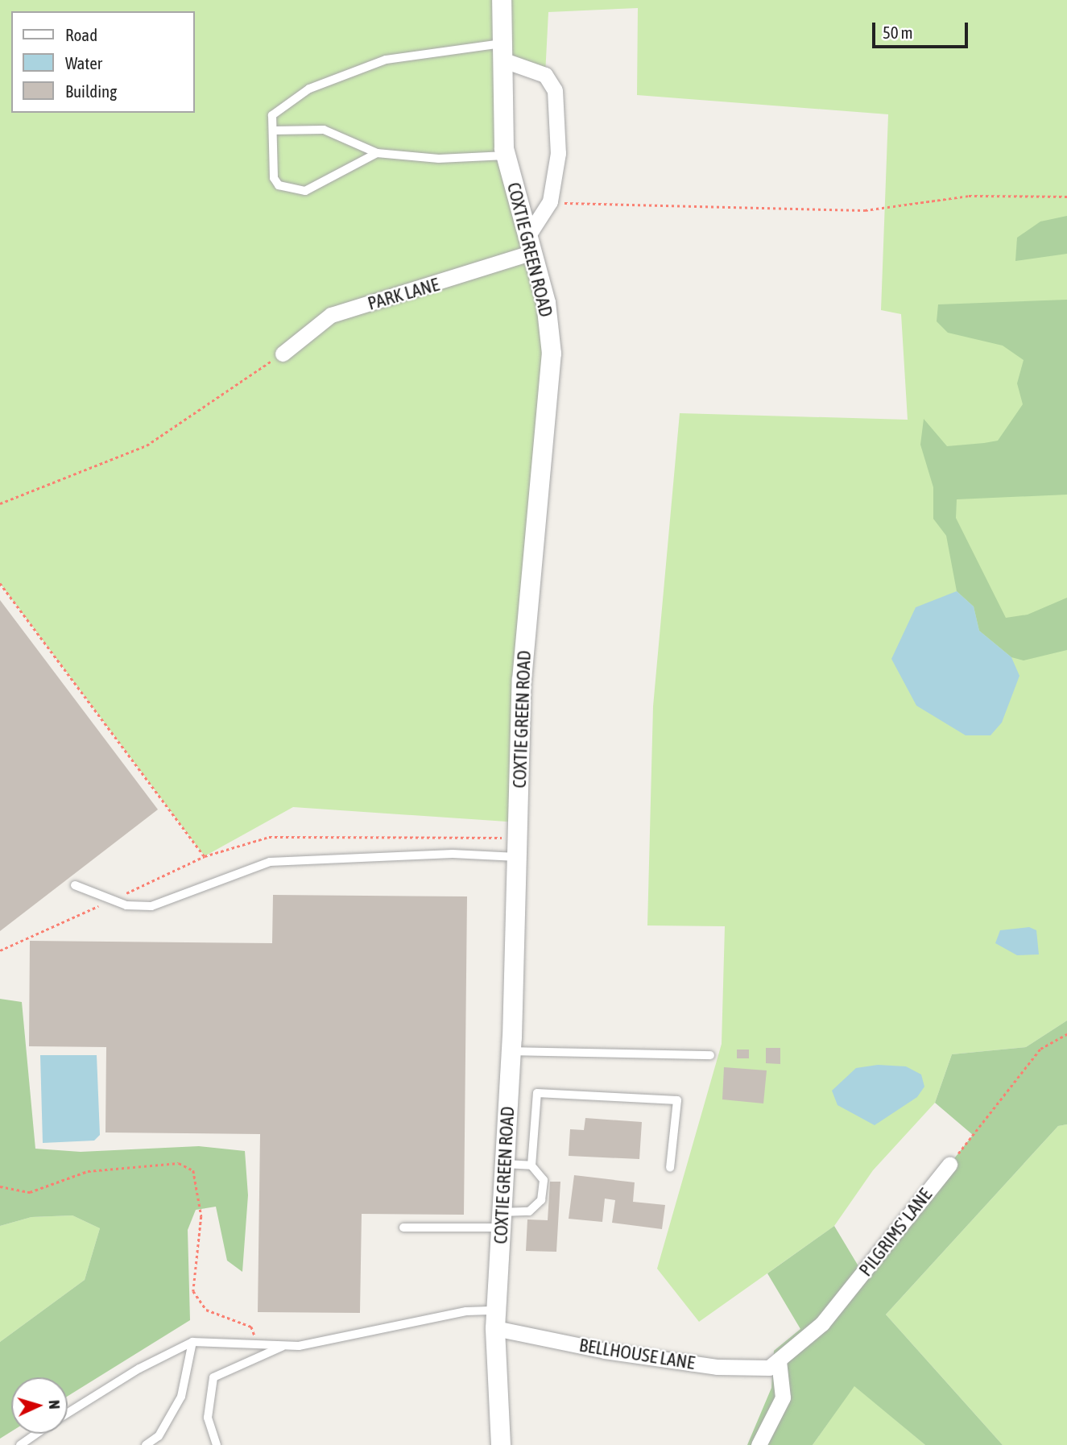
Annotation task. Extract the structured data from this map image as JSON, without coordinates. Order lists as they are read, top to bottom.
{
  "streets": {
    "street": [
      "COXTIE GREEN ROAD",
      "PARK LANE",
      "PILGRIMS' LANE",
      "BELLHOUSE LANE"
    ]
  },
  "crossings": [
    ["COXTIE GREEN ROAD", "PARK LANE"],
    ["COXTIE GREEN ROAD", "BELLHOUSE LANE"],
    ["PILGRIMS' LANE", "BELLHOUSE LANE"]
  ],
  "legend": ["Road", "Water", "Building"],
  "scale_bar": "50 m",
  "north": "right"
}
